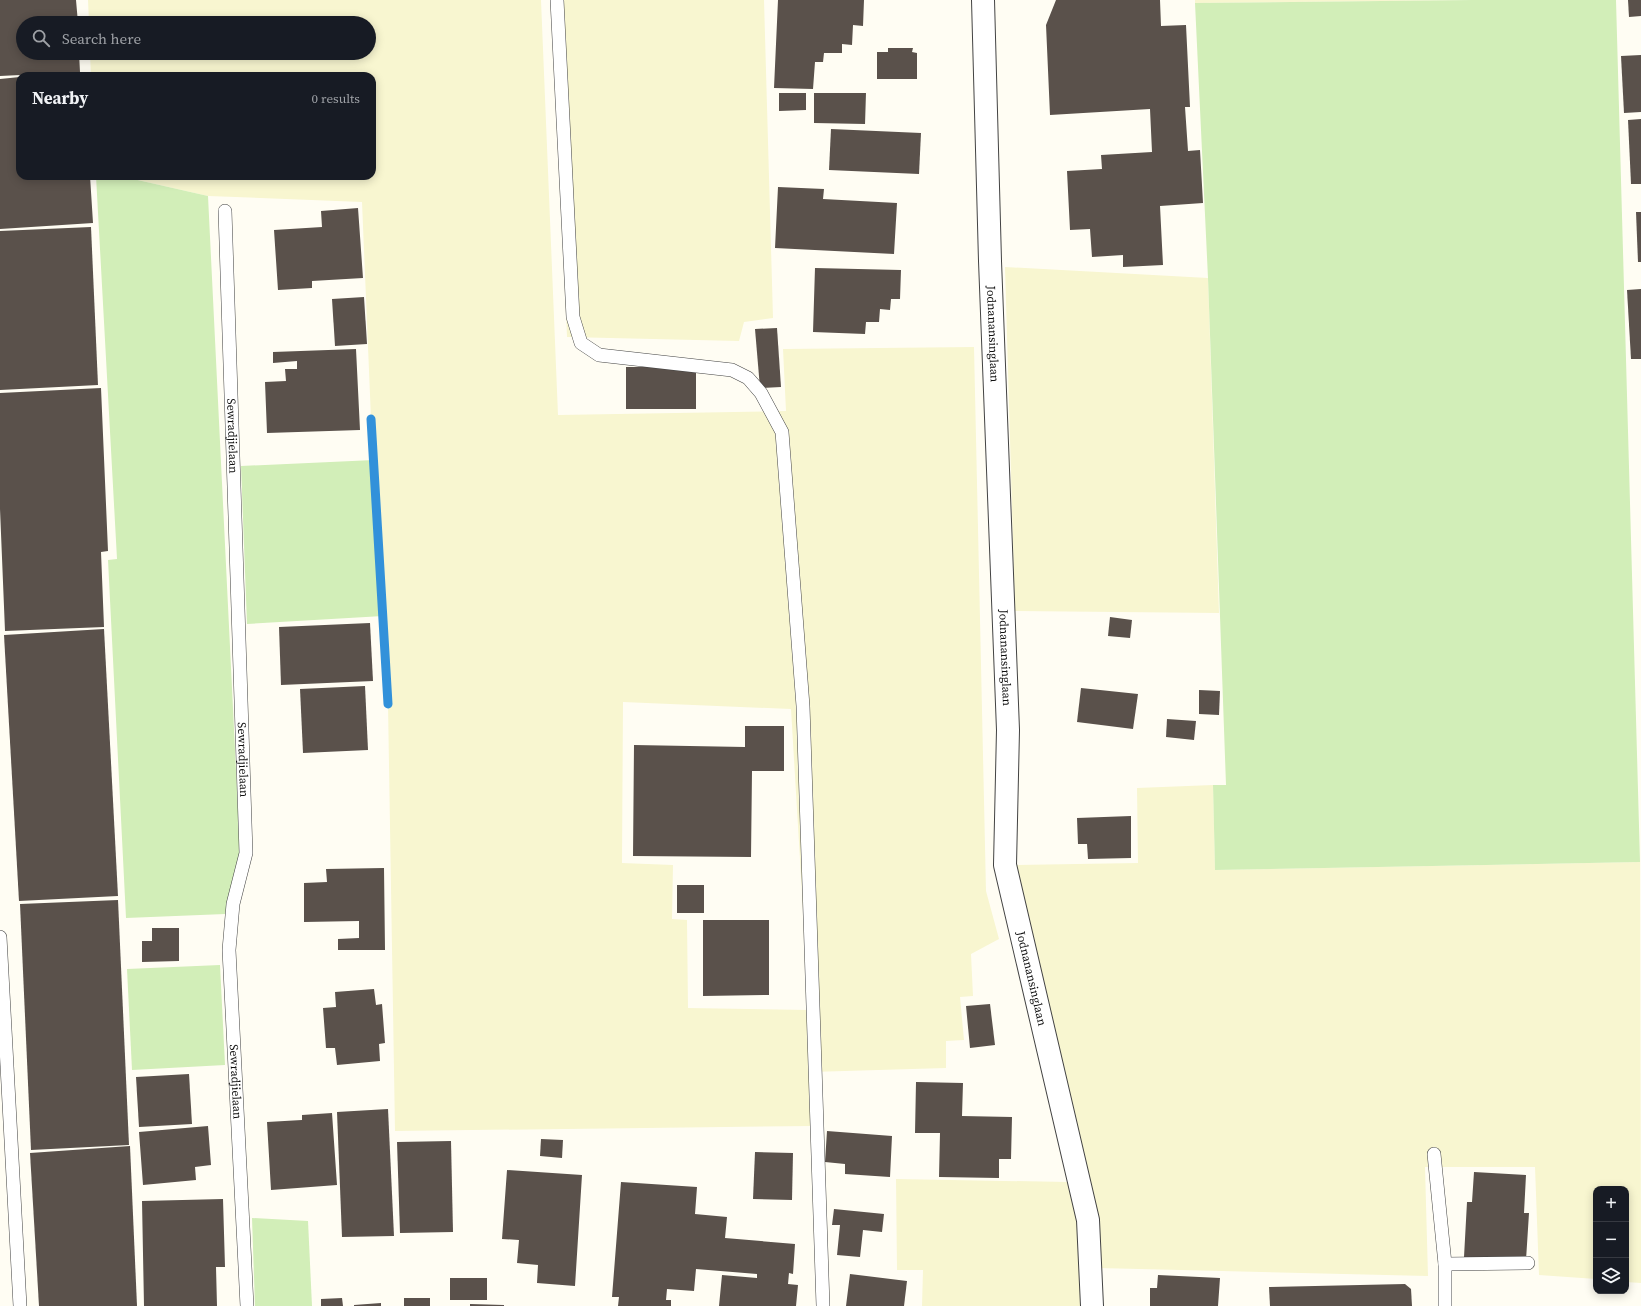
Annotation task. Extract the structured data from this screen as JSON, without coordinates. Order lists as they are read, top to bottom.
{
  "streets": {
    "street": ["Jodnanansinglaan"],
    "lane": ["Sewradjielaan"]
  },
  "page": {
    "search": "Search here",
    "heading": ["Nearby", "0 results"],
    "map_buttons": ["+", "−"]
  }
}
